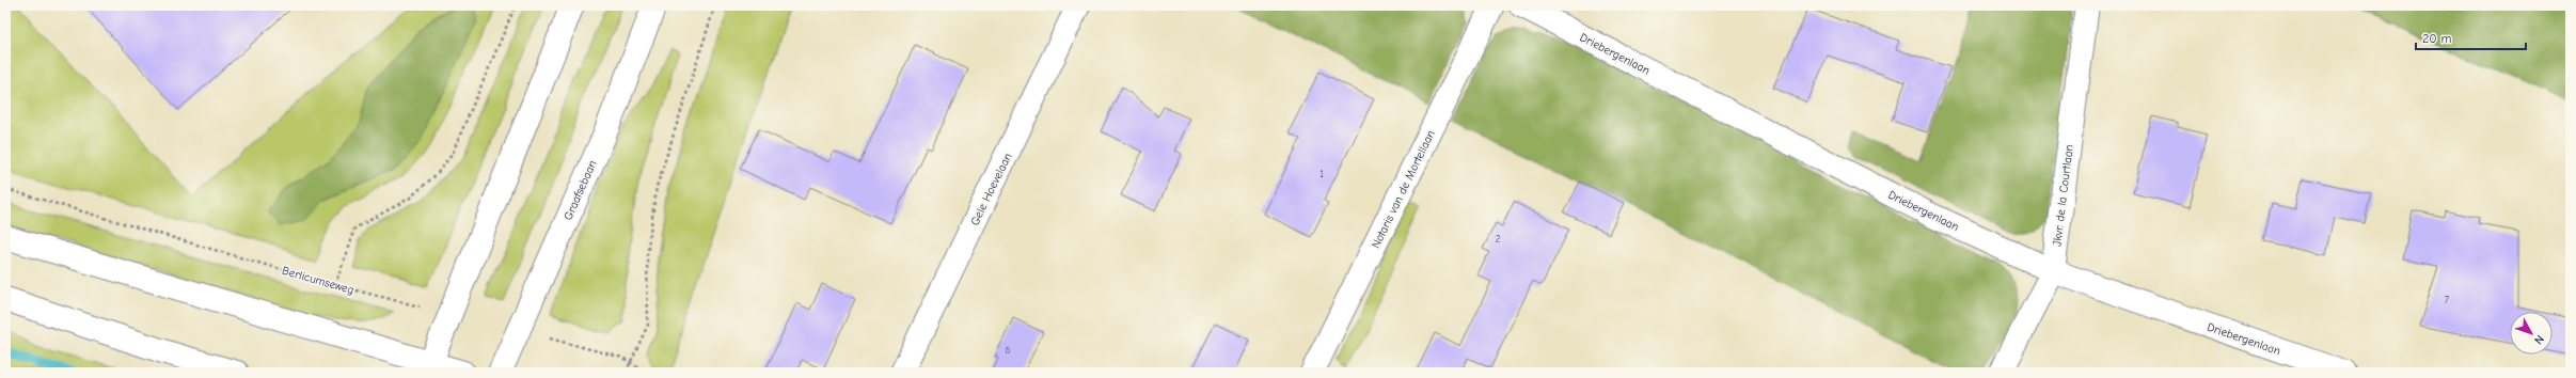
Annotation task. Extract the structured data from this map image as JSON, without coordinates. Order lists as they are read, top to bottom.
{
  "streets": {
    "street": [
      "Driebergenlaan",
      "Gele Hoevelaan",
      "Notaris van de Mortellaan",
      "Graafsebaan",
      "Jkvr. de la Courtlaan"
    ],
    "path": ["Berlicumseweg"]
  },
  "crossings": [
    ["Driebergenlaan", "Jkvr. de la Courtlaan"]
  ],
  "house_numbers": [
    "1",
    "2",
    "7",
    "6"
  ],
  "scale_bar": "20 m",
  "north": "bottom right"
}
